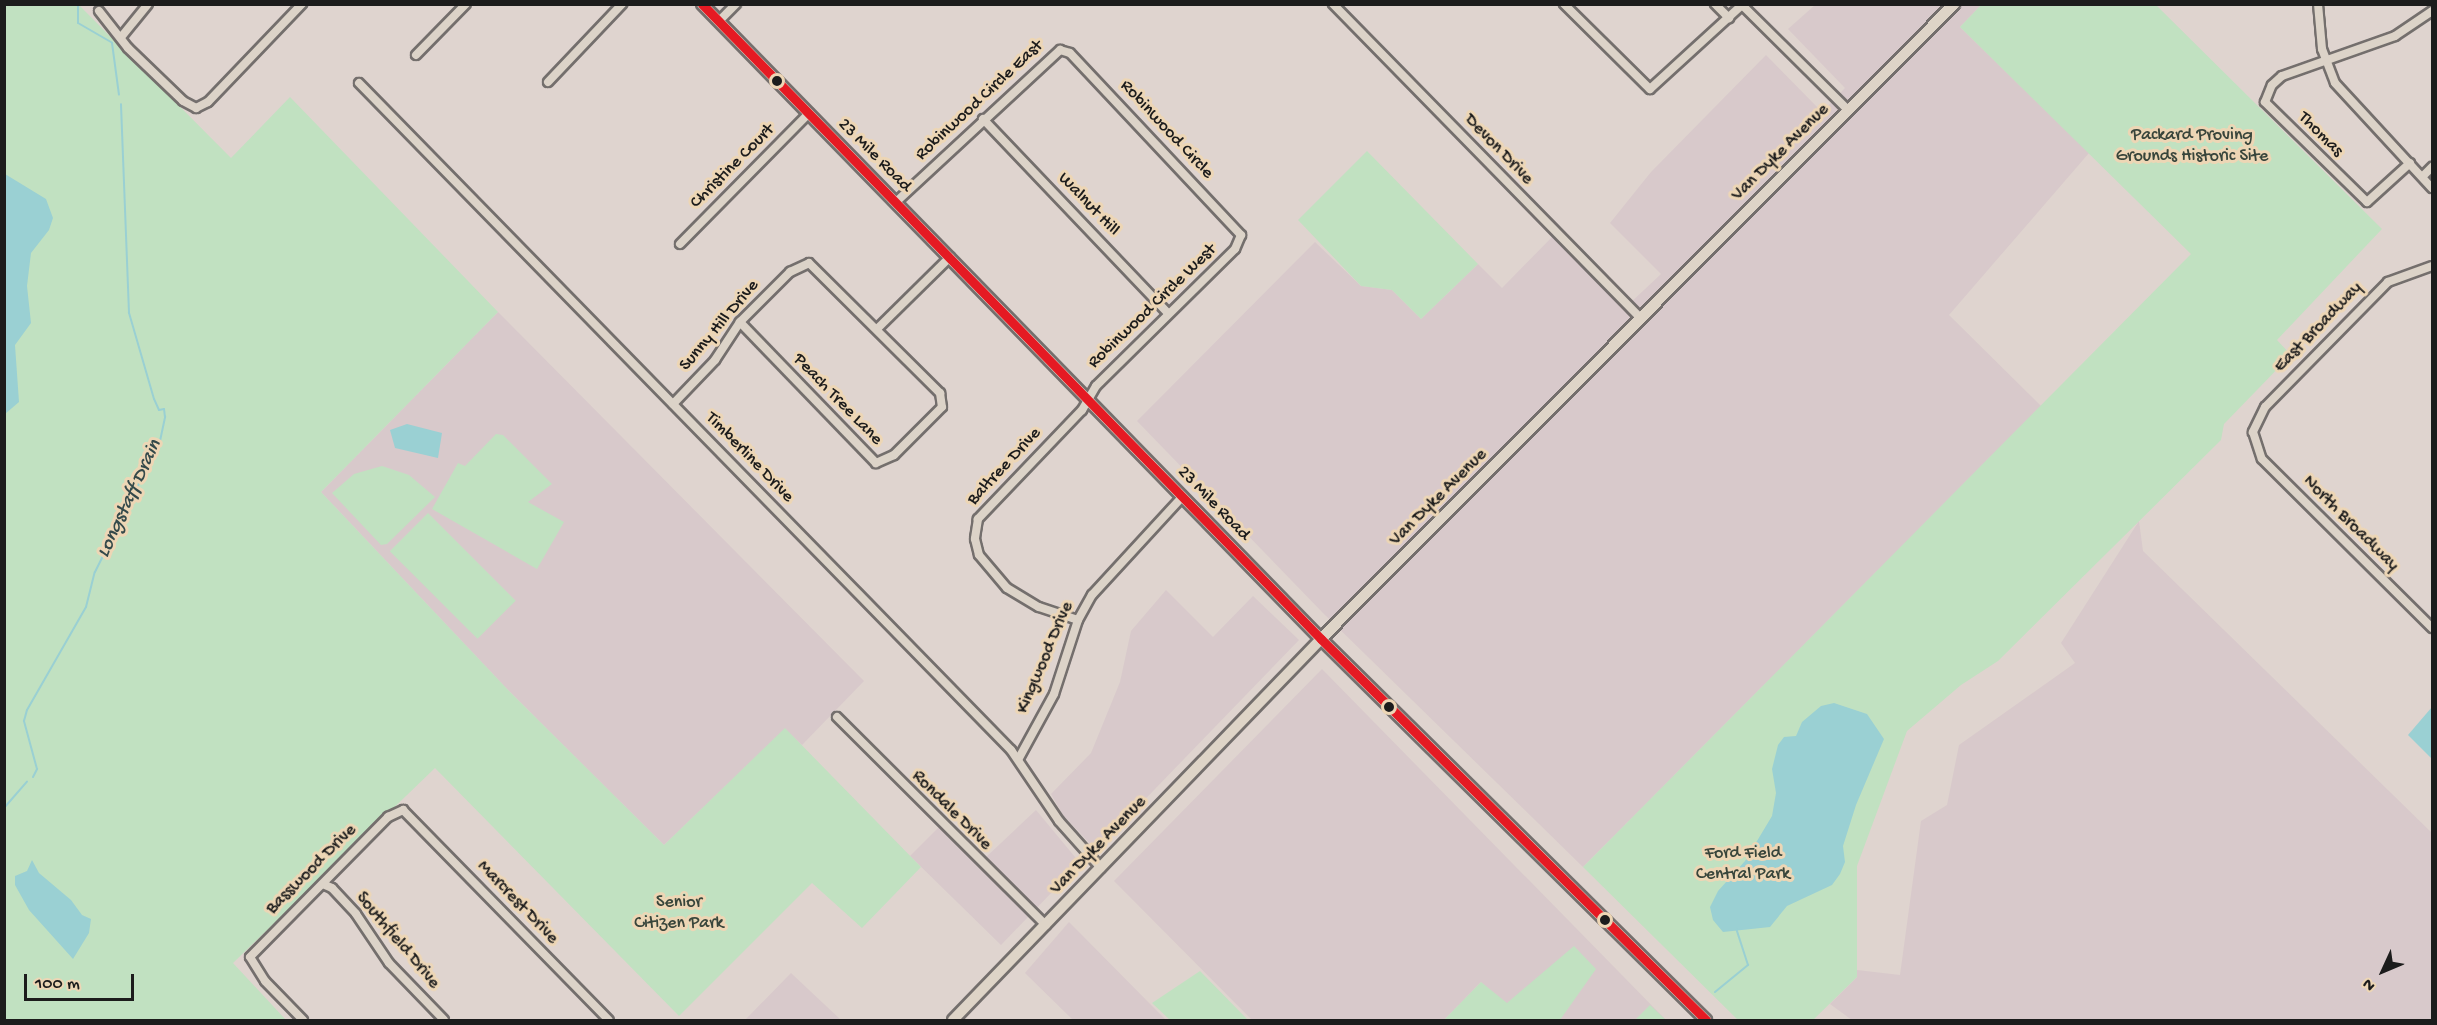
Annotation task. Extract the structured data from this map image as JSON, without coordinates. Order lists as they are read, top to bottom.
{
  "streets": {
    "main road": ["Van Dyke Avenue", "23 Mile Road"],
    "street": [
      "Robinwood Circle East",
      "Robinwood Circle",
      "Thomas",
      "Devon Drive",
      "Christine Court",
      "Walnut Hill",
      "Robinwood Circle West",
      "Sunny Hill Drive",
      "East Broadway",
      "Peach Tree Lane",
      "Timberline Drive",
      "Baltree Drive",
      "North Broadway",
      "Kingwood Drive",
      "Rondale Drive",
      "Basswood Drive",
      "Marcrest Drive",
      "Southfield Drive"
    ]
  },
  "crossings": [
    ["Robinwood Circle East", "Robinwood Circle"],
    ["Robinwood Circle East", "23 Mile Road"],
    ["Robinwood Circle East", "Walnut Hill"],
    ["Robinwood Circle", "Robinwood Circle West"],
    ["Devon Drive", "Van Dyke Avenue"],
    ["Van Dyke Avenue", "23 Mile Road"],
    ["Van Dyke Avenue", "Timberline Drive"],
    ["Van Dyke Avenue", "Rondale Drive"],
    ["23 Mile Road", "Christine Court"],
    ["23 Mile Road", "Robinwood Circle West"],
    ["23 Mile Road", "Baltree Drive"],
    ["23 Mile Road", "Kingwood Drive"],
    ["Walnut Hill", "Robinwood Circle West"],
    ["Robinwood Circle West", "Baltree Drive"],
    ["Sunny Hill Drive", "Peach Tree Lane"],
    ["Sunny Hill Drive", "Timberline Drive"],
    ["East Broadway", "North Broadway"],
    ["Timberline Drive", "Kingwood Drive"],
    ["Baltree Drive", "Kingwood Drive"],
    ["Basswood Drive", "Marcrest Drive"],
    ["Basswood Drive", "Southfield Drive"]
  ],
  "water": ["Longstaff Drain"],
  "parks": ["Packard Proving Grounds Historic Site", "Ford Field Central Park", "Senior Citizen Park"],
  "scale_bar": "100 m",
  "north": "bottom left"
}
